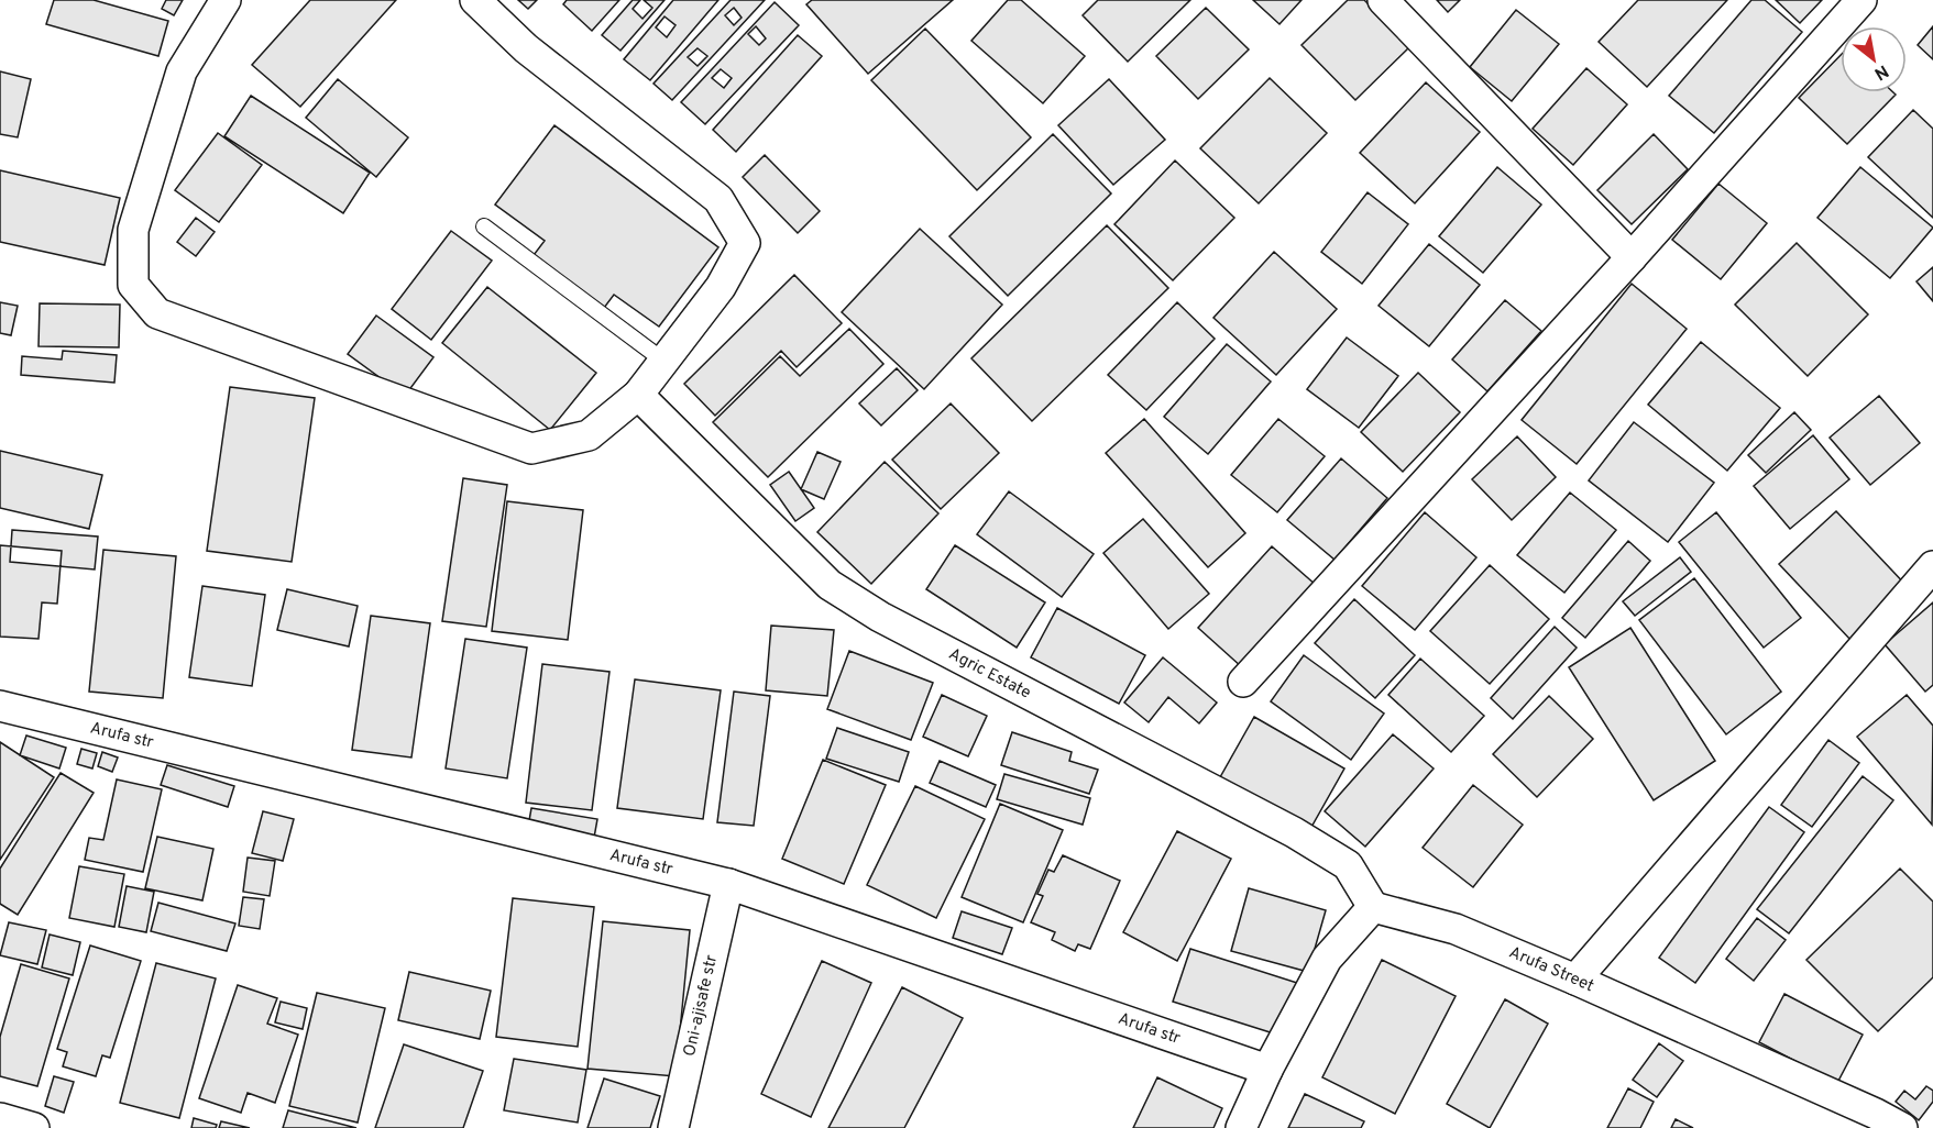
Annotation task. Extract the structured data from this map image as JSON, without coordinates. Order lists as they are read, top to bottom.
{
  "streets": {
    "street": [
      "Agric Estate",
      "Arufa str",
      "Arufa Street",
      "Oni-ajisafe str"
    ]
  },
  "crossings": [
    ["Agric Estate", "Arufa Street"],
    ["Arufa str", "Oni-ajisafe str"]
  ],
  "north": "bottom right"
}
